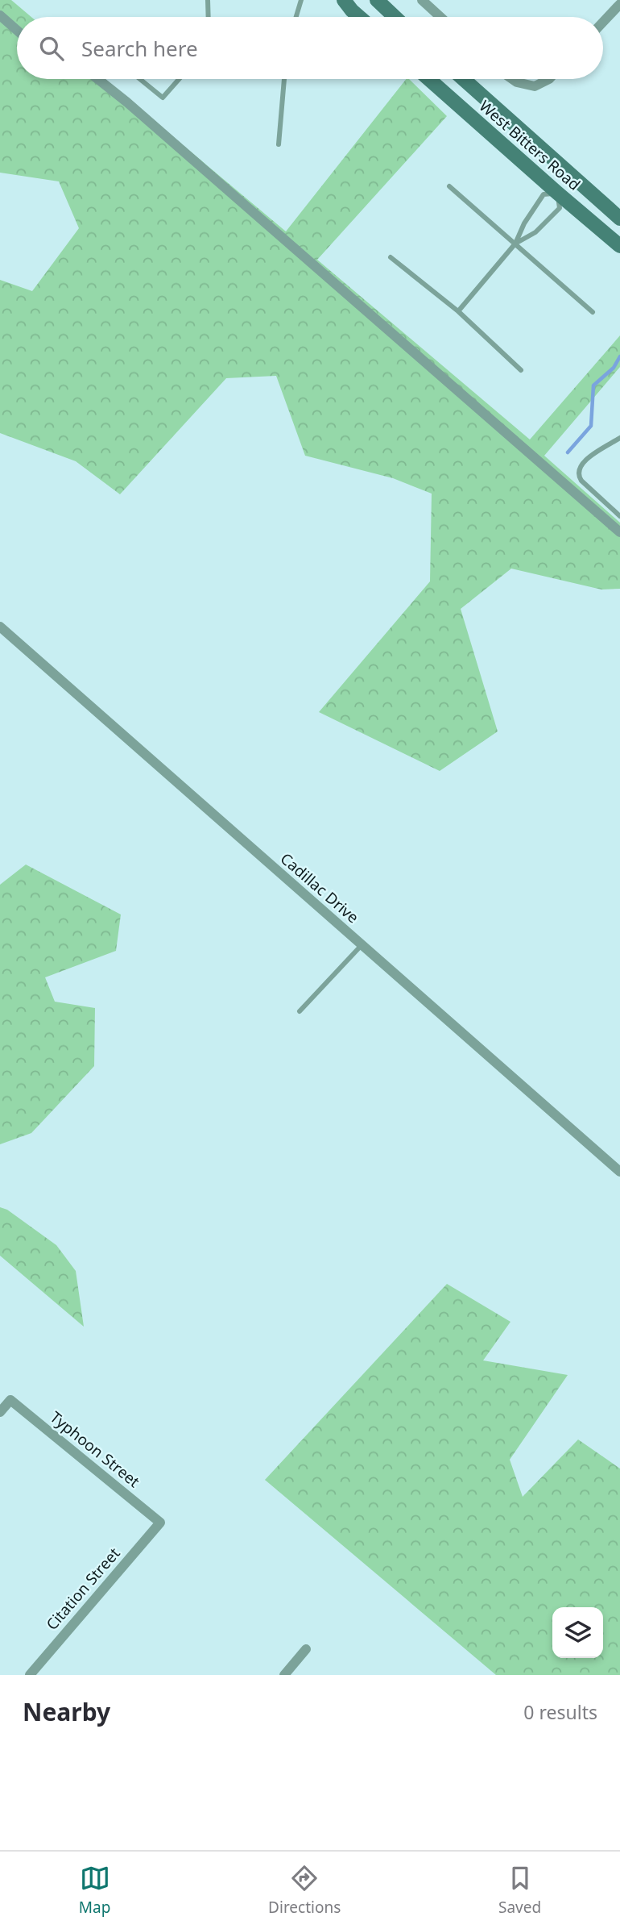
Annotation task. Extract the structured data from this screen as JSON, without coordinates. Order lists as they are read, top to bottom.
{
  "streets": {
    "main road": ["West Bitters Road"],
    "street": ["Cadillac Drive", "Typhoon Street", "Citation Street"]
  },
  "crossings": [
    ["Typhoon Street", "Citation Street"]
  ],
  "page": {
    "search": "Search here",
    "heading": ["Nearby", "0 results"],
    "nav": ["Map", "Directions", "Saved"]
  }
}
